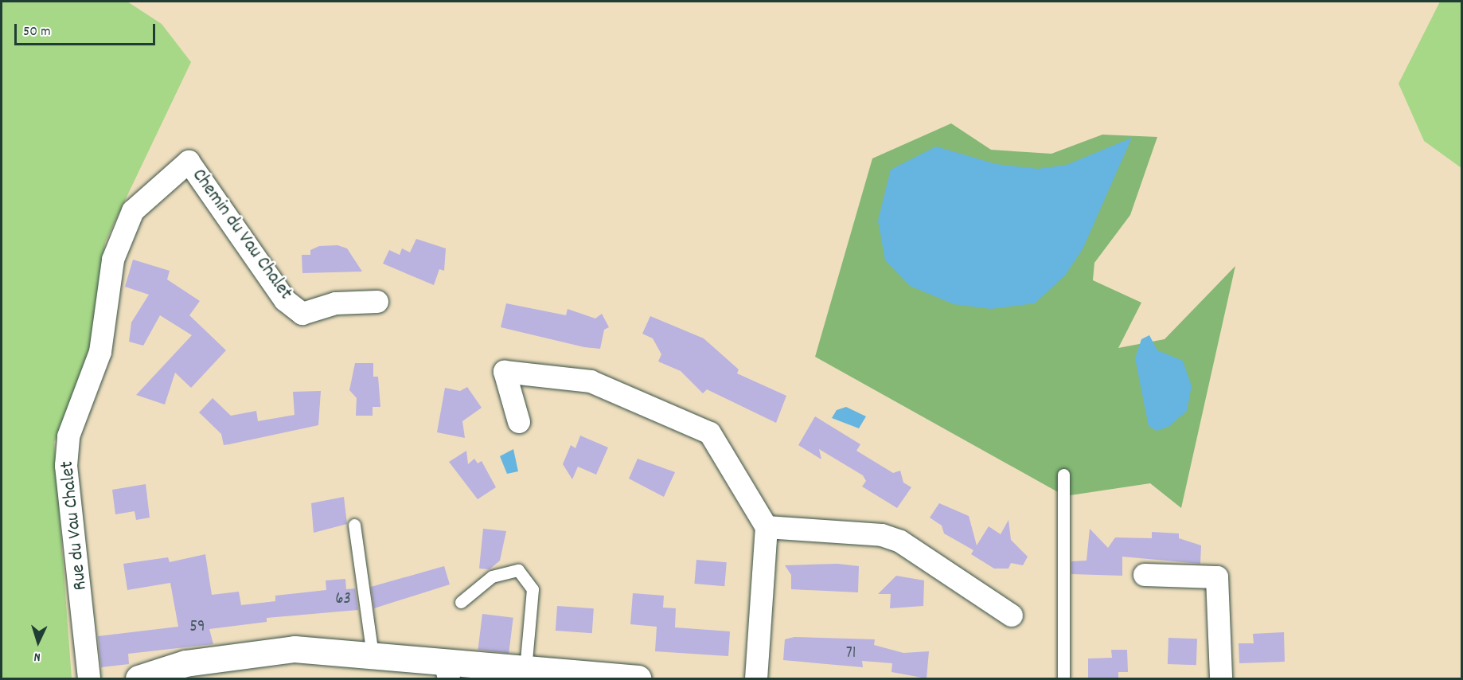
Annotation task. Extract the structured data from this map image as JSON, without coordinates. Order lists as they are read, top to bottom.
{
  "streets": {
    "street": ["Chemin du Vau Chalet", "Rue du Vau Chalet"]
  },
  "crossings": [
    ["Chemin du Vau Chalet", "Rue du Vau Chalet"]
  ],
  "house_numbers": ["63", "59", "71"],
  "scale_bar": "50 m",
  "north": "bottom"
}
